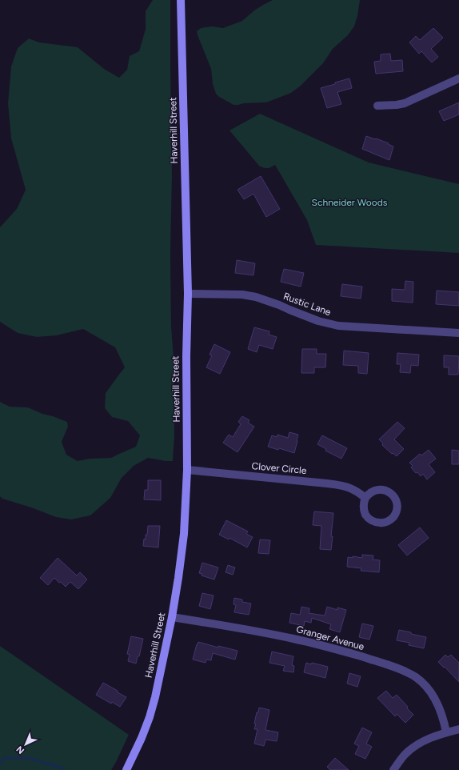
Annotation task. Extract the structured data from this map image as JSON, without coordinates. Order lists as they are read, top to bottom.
{
  "streets": {
    "street": [
      "Haverhill Street",
      "Rustic Lane",
      "Clover Circle",
      "Granger Avenue"
    ]
  },
  "crossings": [
    ["Haverhill Street", "Rustic Lane"],
    ["Haverhill Street", "Clover Circle"],
    ["Haverhill Street", "Granger Avenue"]
  ],
  "parks": ["Schneider Woods"],
  "north": "bottom left"
}
